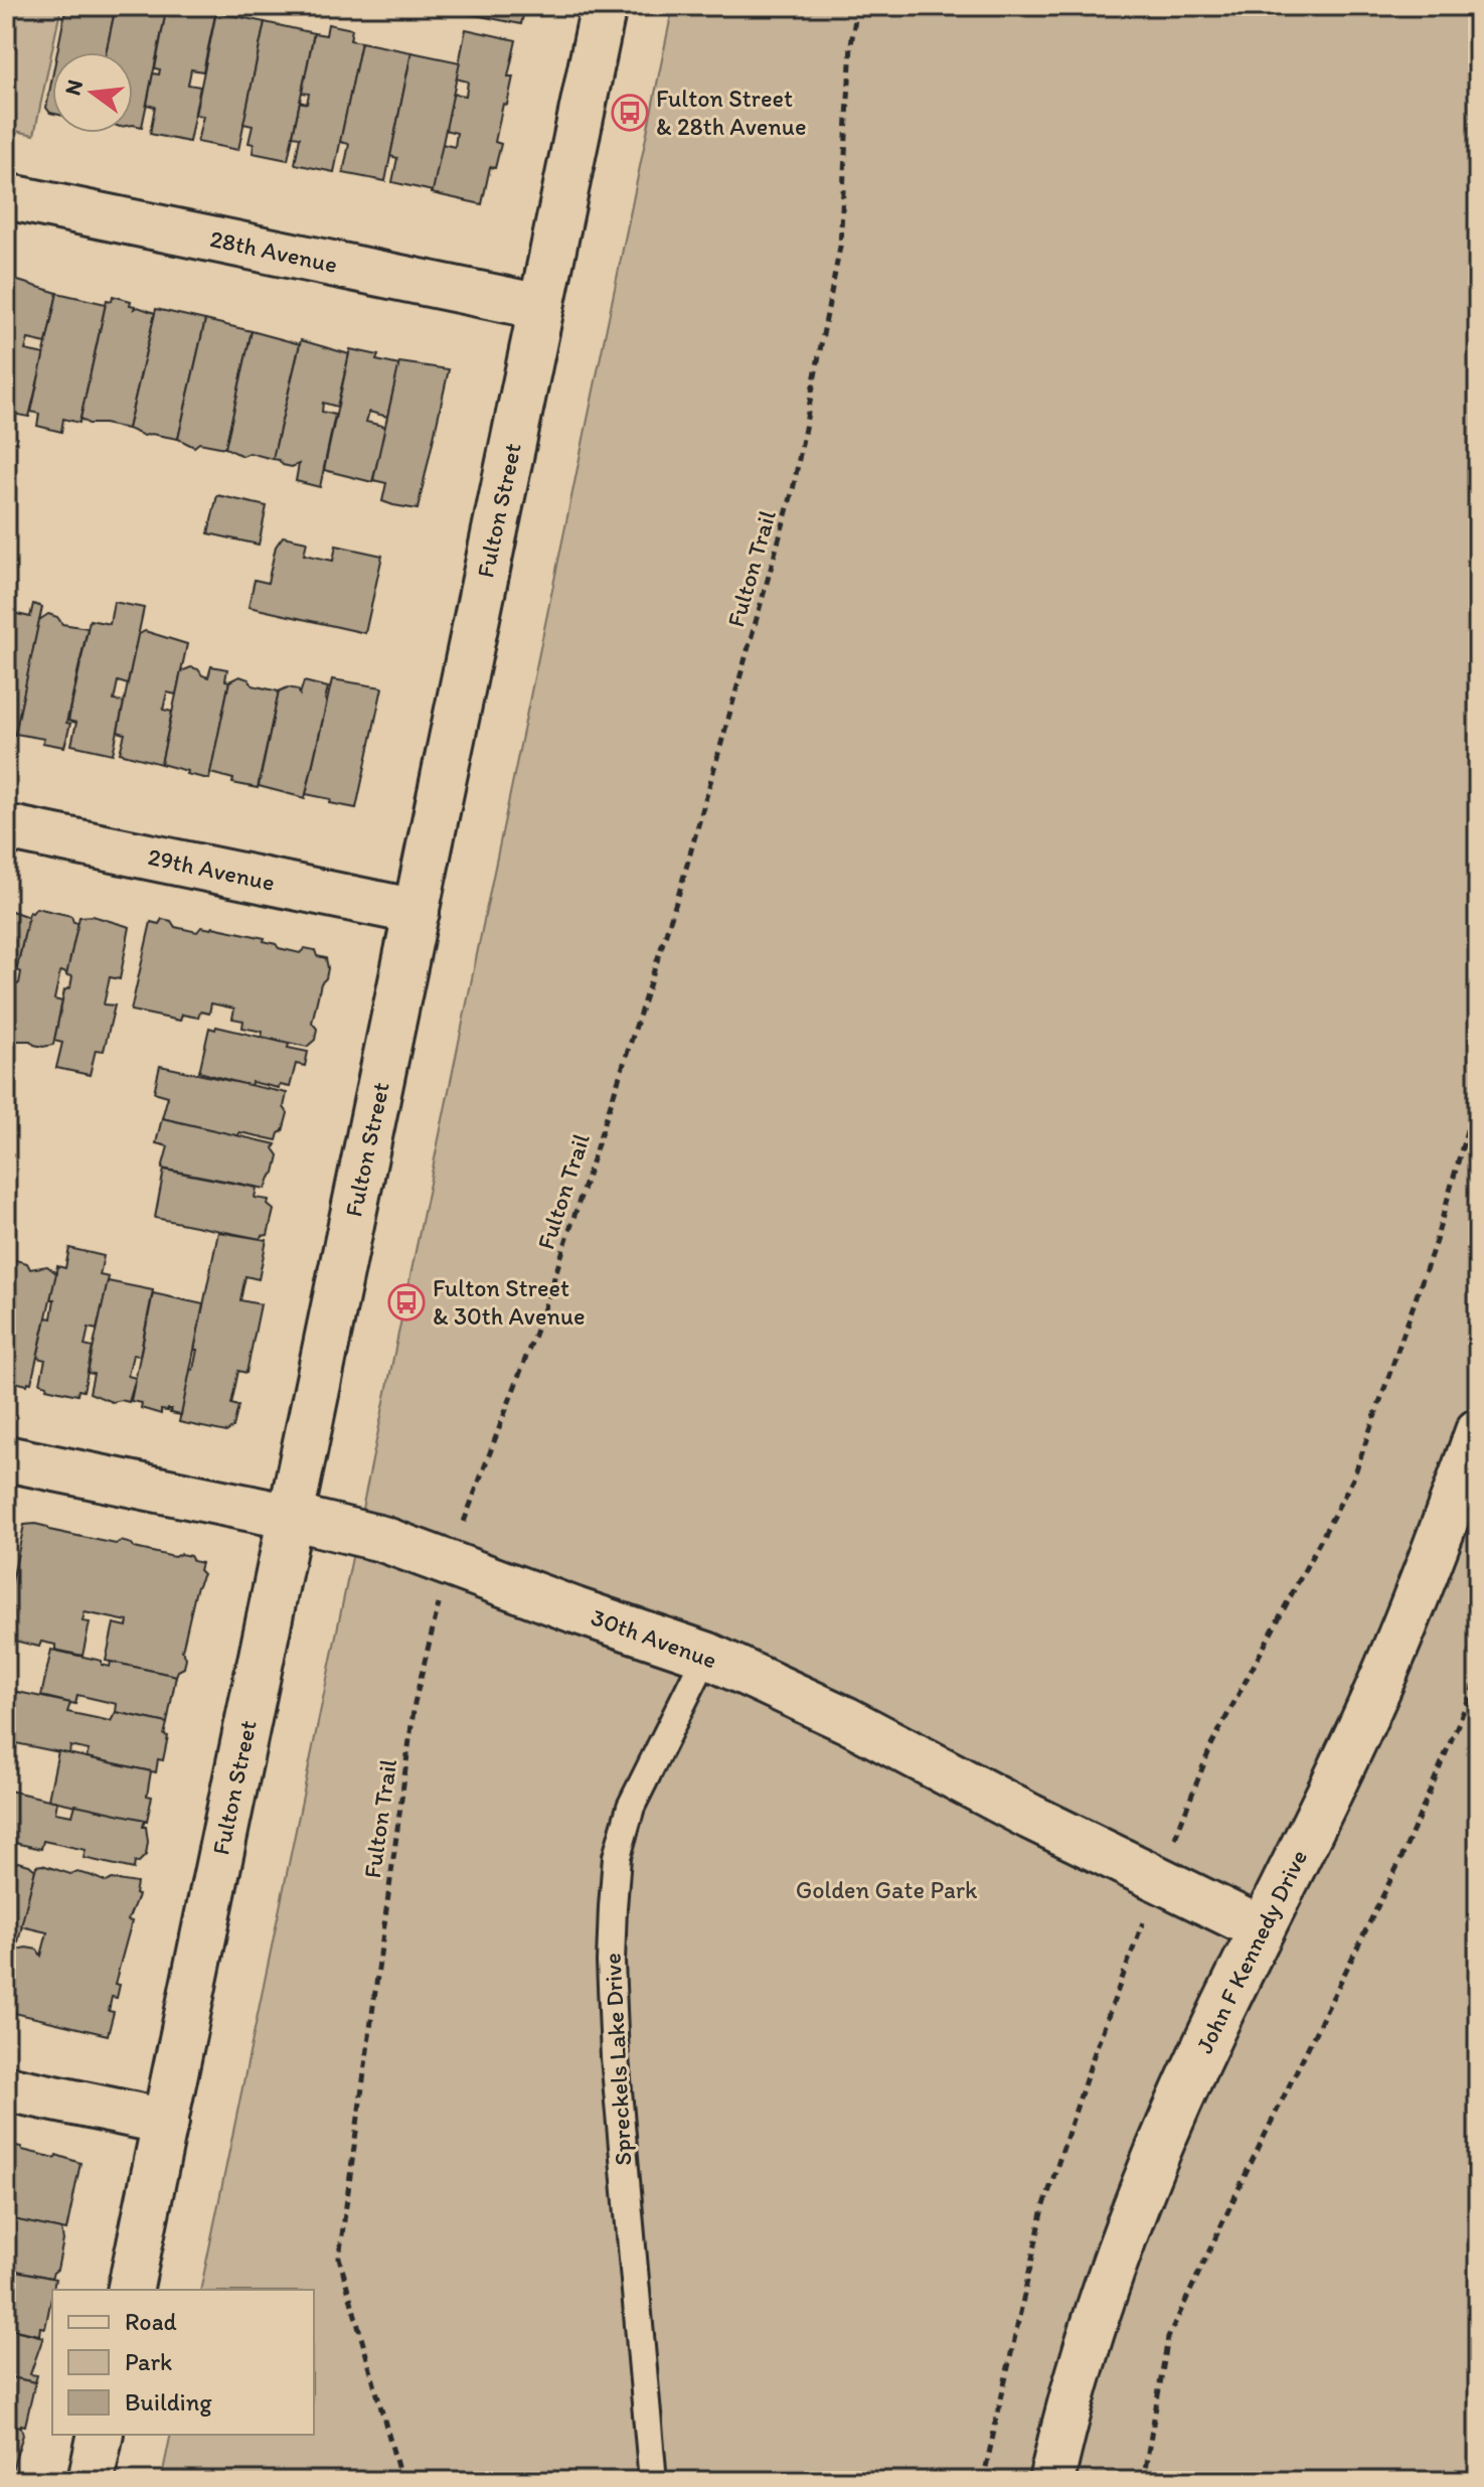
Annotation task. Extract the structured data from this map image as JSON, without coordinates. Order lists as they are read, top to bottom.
{
  "streets": {
    "street": [
      "28th Avenue",
      "Fulton Street",
      "29th Avenue",
      "30th Avenue",
      "John F Kennedy Drive"
    ],
    "lane": ["Spreckels Lake Drive"],
    "path": ["Fulton Trail"]
  },
  "crossings": [
    ["28th Avenue", "Fulton Street"],
    ["Fulton Street", "29th Avenue"],
    ["Fulton Street", "30th Avenue"],
    ["Fulton Trail", "30th Avenue"],
    ["30th Avenue", "John F Kennedy Drive"],
    ["30th Avenue", "Spreckels Lake Drive"]
  ],
  "parks": ["Golden Gate Park"],
  "places": {
    "bus stop": ["Fulton Street & 28th Avenue", "Fulton Street & 30th Avenue"]
  },
  "legend": ["Road", "Park", "Building"],
  "north": "left"
}
